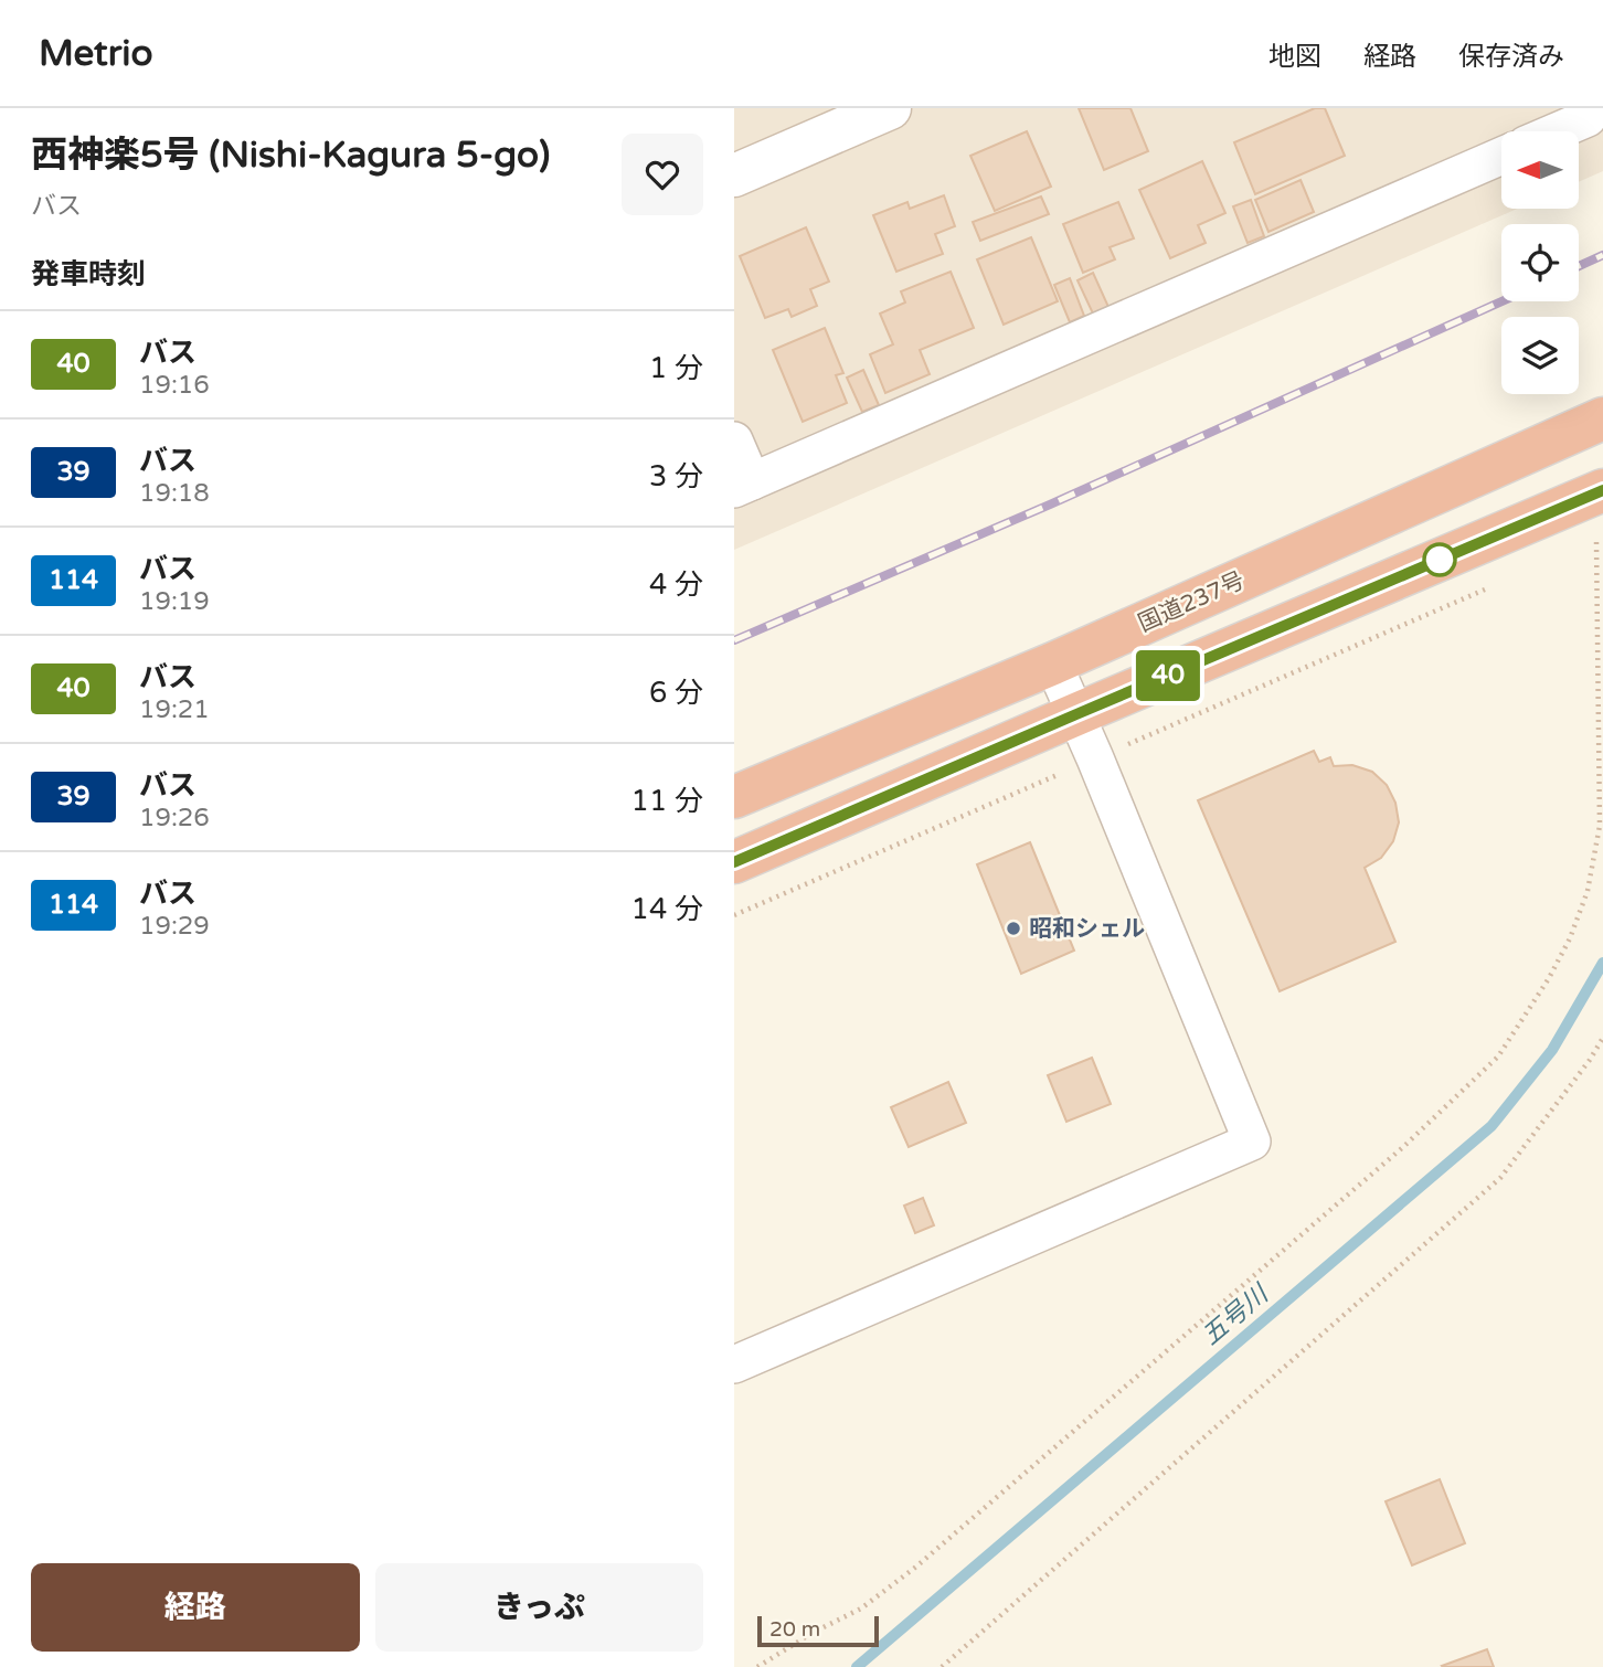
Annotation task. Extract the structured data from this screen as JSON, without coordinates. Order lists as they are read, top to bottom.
{
  "streets": {
    "highway": ["国道237号"]
  },
  "water": ["五号川"],
  "places": ["昭和シェル"],
  "lines": ["bus line 40"],
  "scale_bar": "20 m",
  "north": "left",
  "page": {
    "header": "Metrio",
    "nav": ["地図", "経路", "保存済み"],
    "heading": [
      ["西神楽5号 (Nishi-Kagura 5-go)", "バス"],
      "発車時刻"
    ],
    "on_map": "40",
    "list": [
      {
        "mark": "40",
        "name": "バス",
        "note": "19:16",
        "value": "1 分"
      },
      {
        "mark": "39",
        "name": "バス",
        "note": "19:18",
        "value": "3 分"
      },
      {
        "mark": "114",
        "name": "バス",
        "note": "19:19",
        "value": "4 分"
      },
      {
        "mark": "40",
        "name": "バス",
        "note": "19:21",
        "value": "6 分"
      },
      {
        "mark": "39",
        "name": "バス",
        "note": "19:26",
        "value": "11 分"
      },
      {
        "mark": "114",
        "name": "バス",
        "note": "19:29",
        "value": "14 分"
      }
    ],
    "buttons": ["経路", "きっぷ"],
    "scale": "20 m"
  }
}
